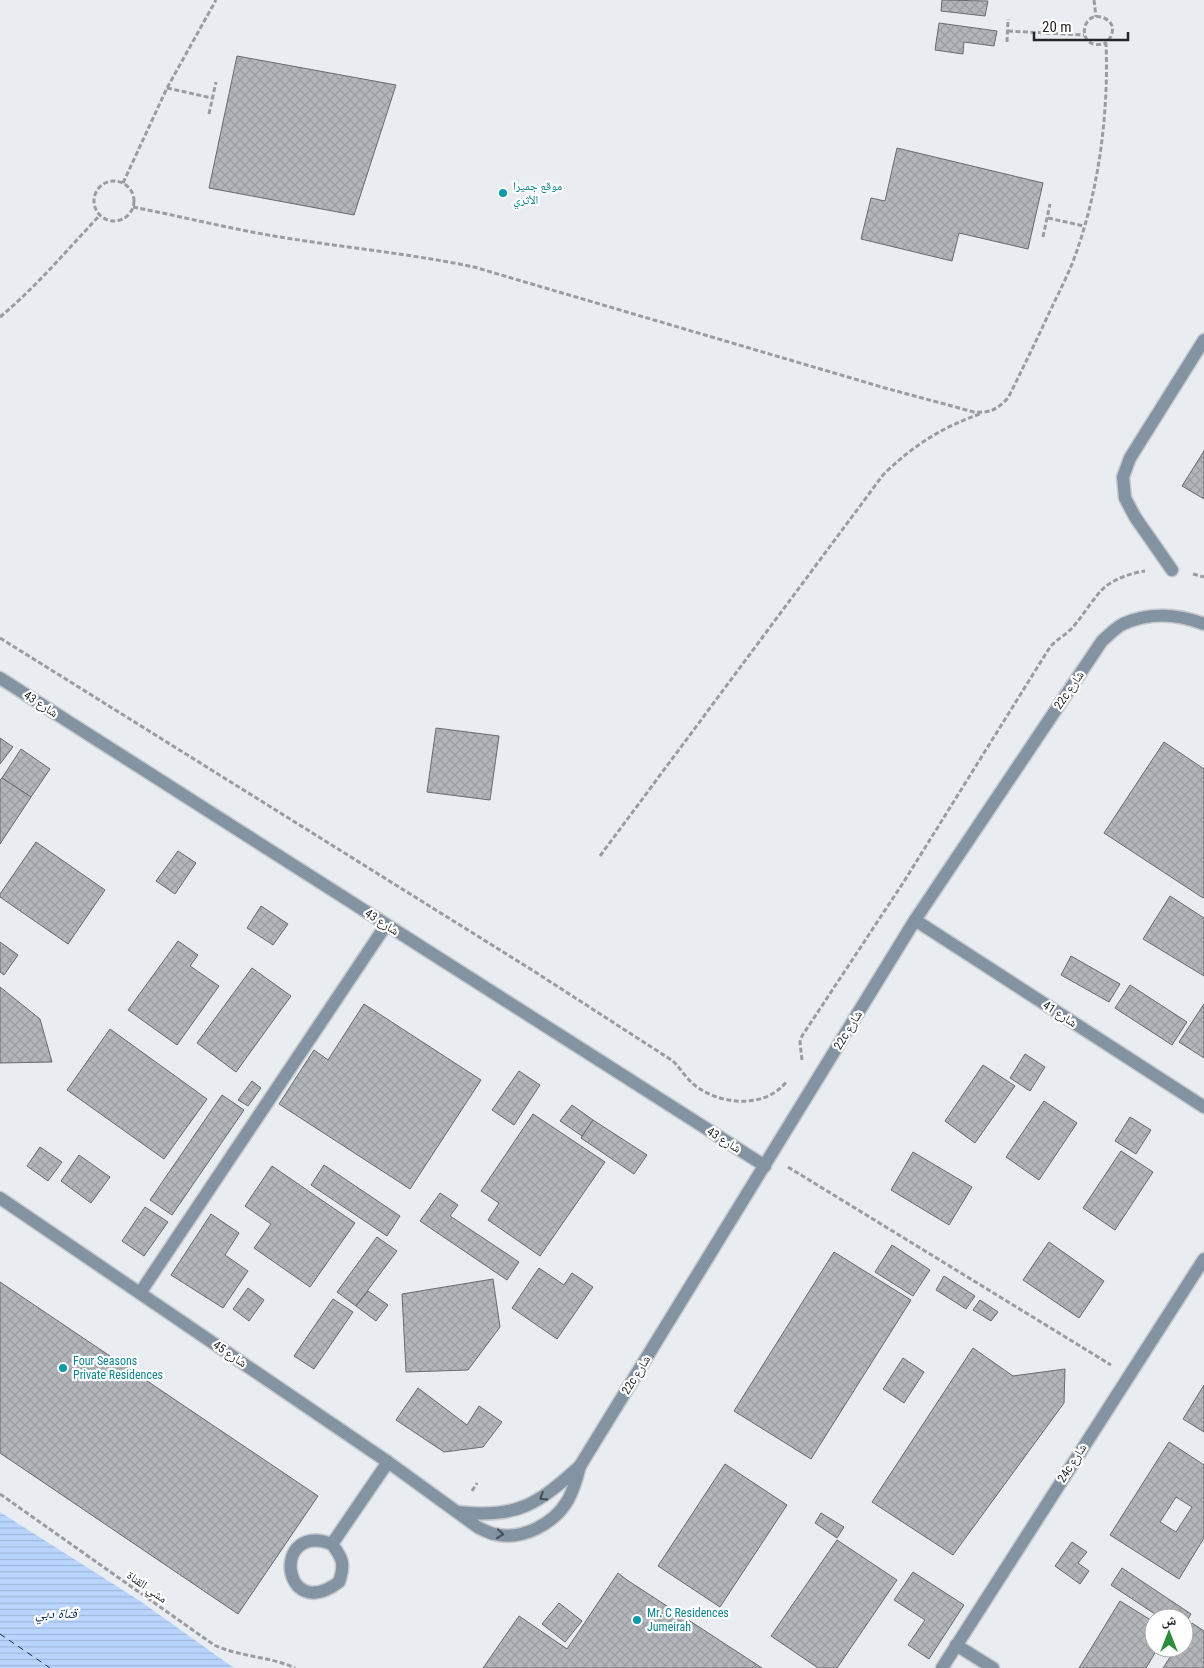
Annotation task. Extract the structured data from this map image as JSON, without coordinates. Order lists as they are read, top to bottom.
{
  "streets": {
    "street": [
      "22c شارع",
      "شارع 43",
      "شارع 41",
      "شارع 45",
      "24c شارع"
    ],
    "path": ["مشي القناة"]
  },
  "crossings": [
    ["22c شارع", "شارع 43"],
    ["22c شارع", "شارع 41"],
    ["22c شارع", "شارع 45"]
  ],
  "water": ["قناة دبي"],
  "places": ["موقع جميرا الأثري", "Four Seasons Private Residences", "Mr. C Residences Jumeirah"],
  "scale_bar": "20 m",
  "north": "top"
}
